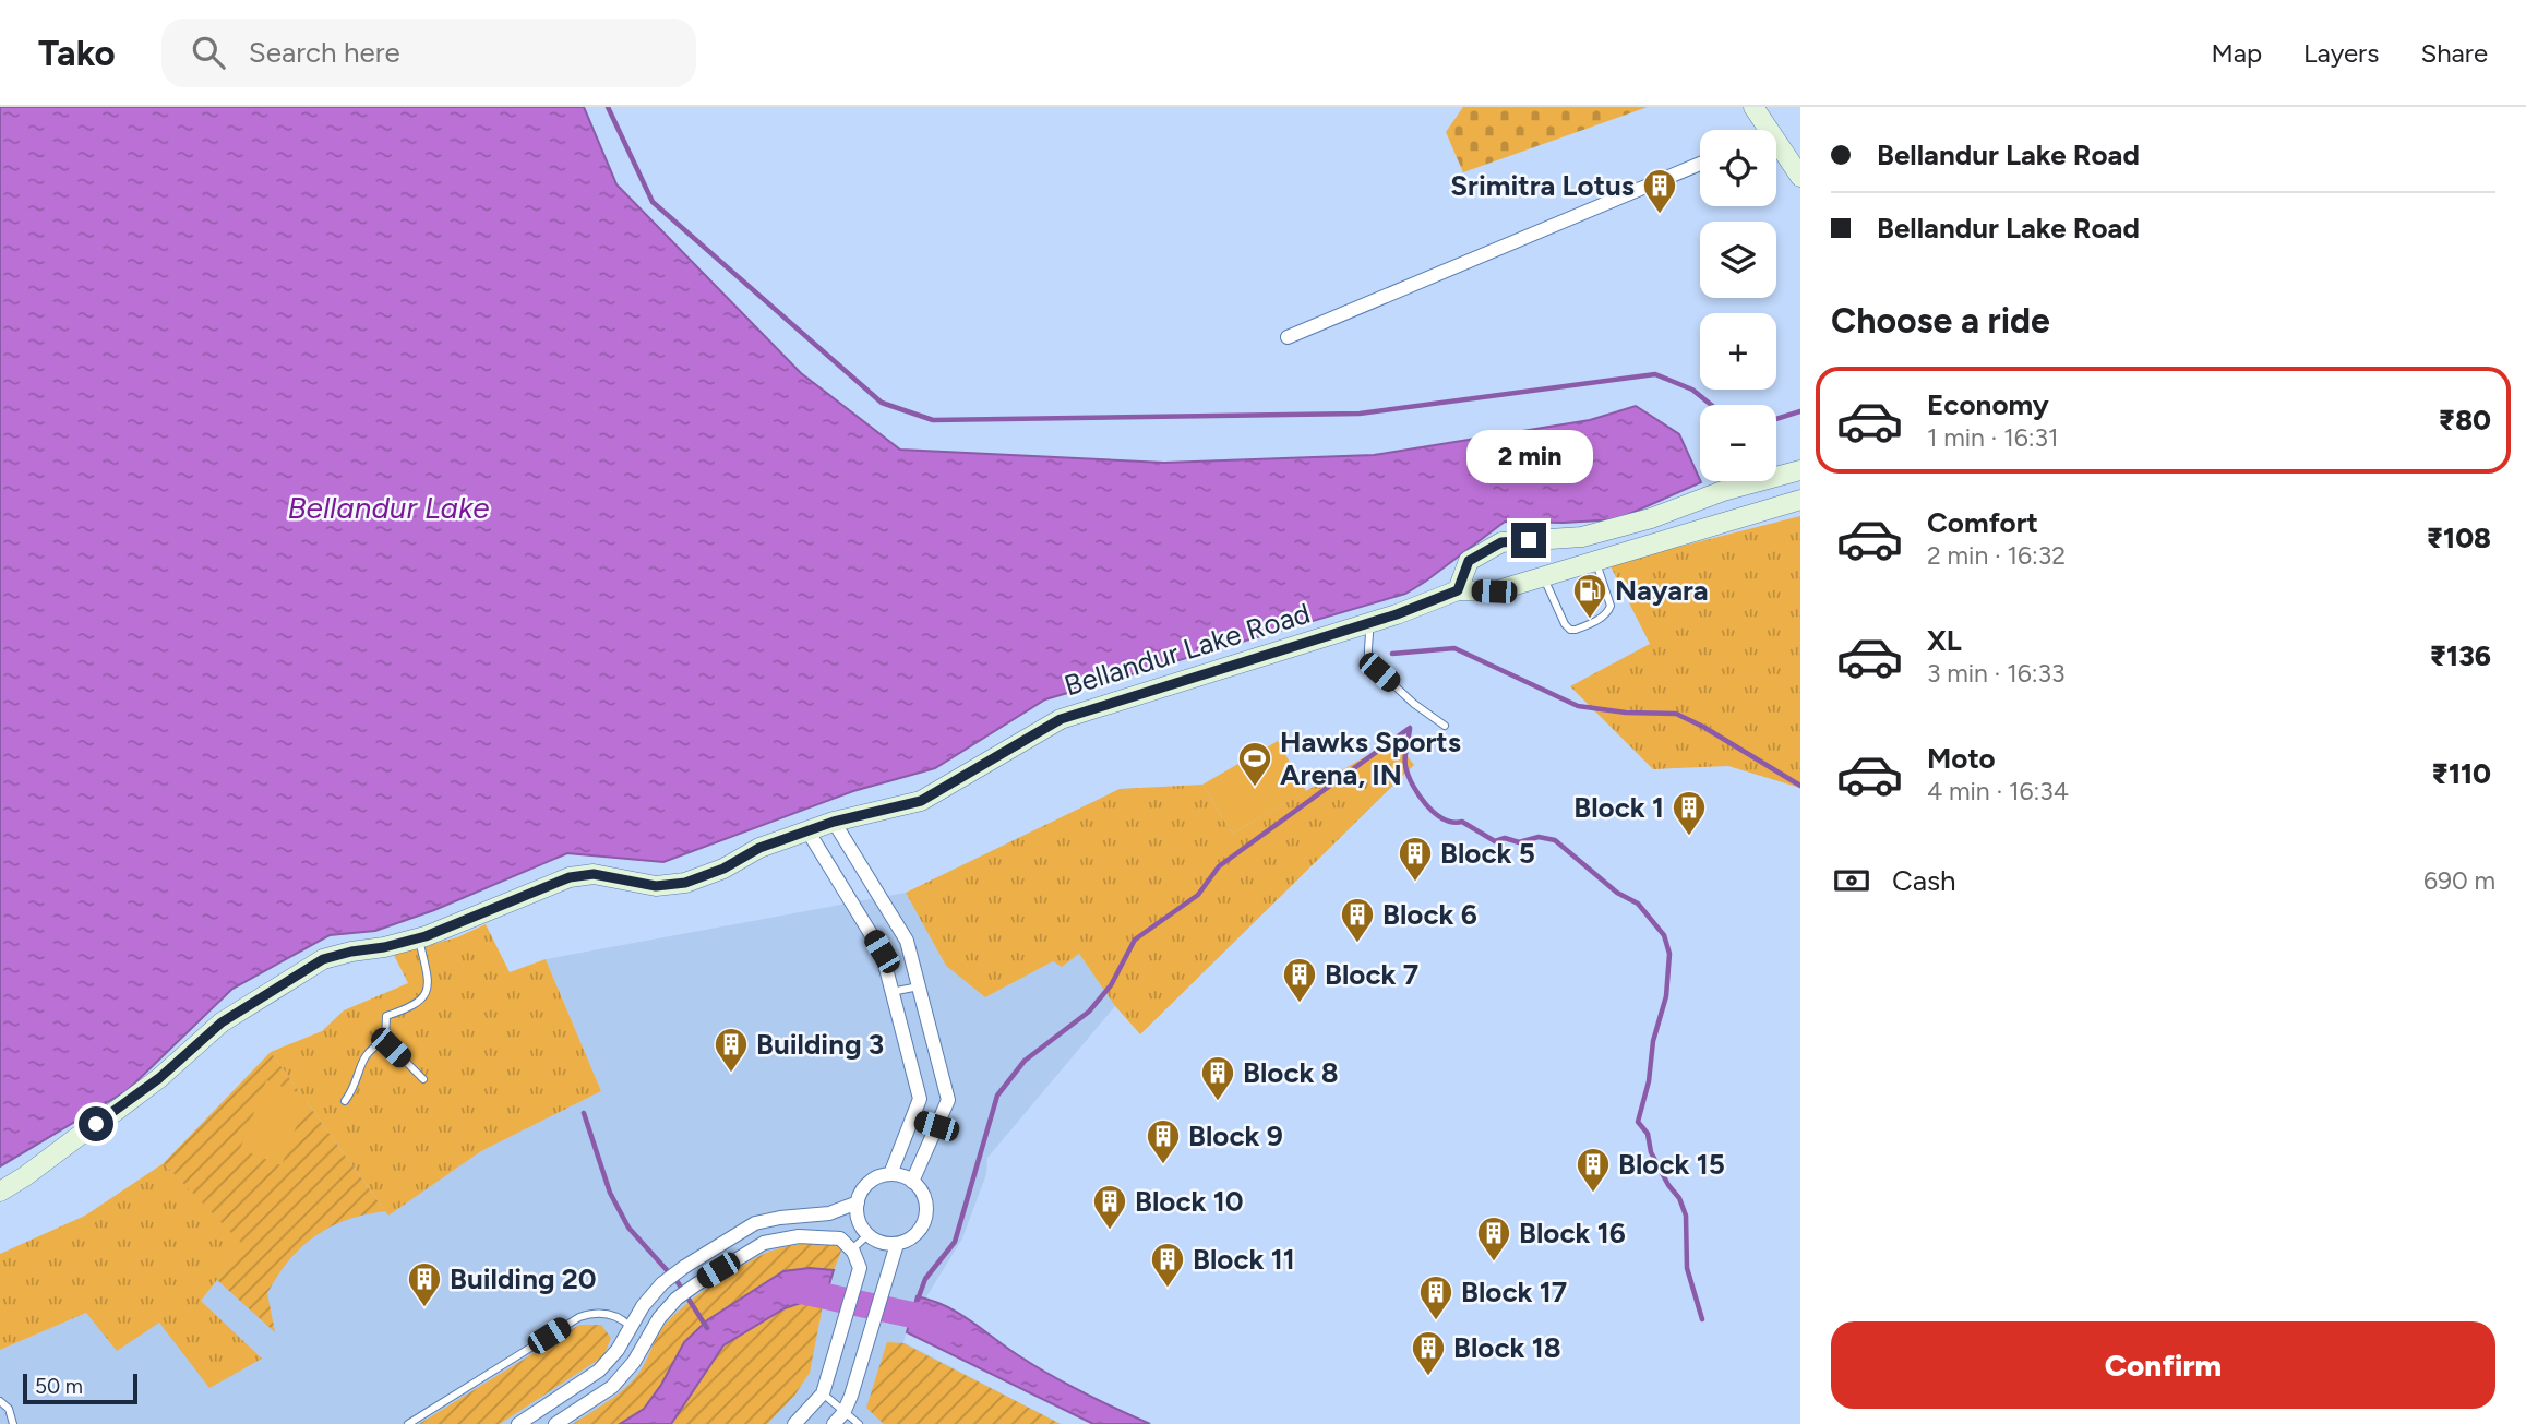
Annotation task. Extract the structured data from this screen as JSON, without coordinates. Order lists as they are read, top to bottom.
{
  "streets": {
    "street": ["Bellandur Lake Road"]
  },
  "water": ["Bellandur Lake"],
  "places": {
    "building": [
      "Srimitra Lotus",
      "Block 1",
      "Block 5",
      "Block 6",
      "Block 7",
      "Building 3",
      "Block 8",
      "Block 9",
      "Block 15",
      "Block 10",
      "Block 16",
      "Block 11",
      "Building 20",
      "Block 17",
      "Block 18"
    ],
    "fuel station": ["Nayara"],
    "sports": ["Hawks Sports Arena, IN"]
  },
  "scale_bar": "50 m",
  "page": {
    "header": "Tako",
    "search": "Search here",
    "nav": ["Map", "Layers", "Share"],
    "banner": ["Bellandur Lake Road", "Bellandur Lake Road"],
    "map_buttons": ["+", "−"],
    "heading": "Choose a ride",
    "list": [
      {
        "name": "Economy",
        "note": "1 min · 16:31",
        "value": "₹80"
      },
      {
        "name": "Comfort",
        "note": "2 min · 16:32",
        "value": "₹108"
      },
      {
        "name": "XL",
        "note": "3 min · 16:33",
        "value": "₹136"
      },
      {
        "name": "Moto",
        "note": "4 min · 16:34",
        "value": "₹110"
      }
    ],
    "bubble": "2 min",
    "pay": ["Cash", "690 m"],
    "buttons": "Confirm",
    "scale": "50 m"
  }
}
